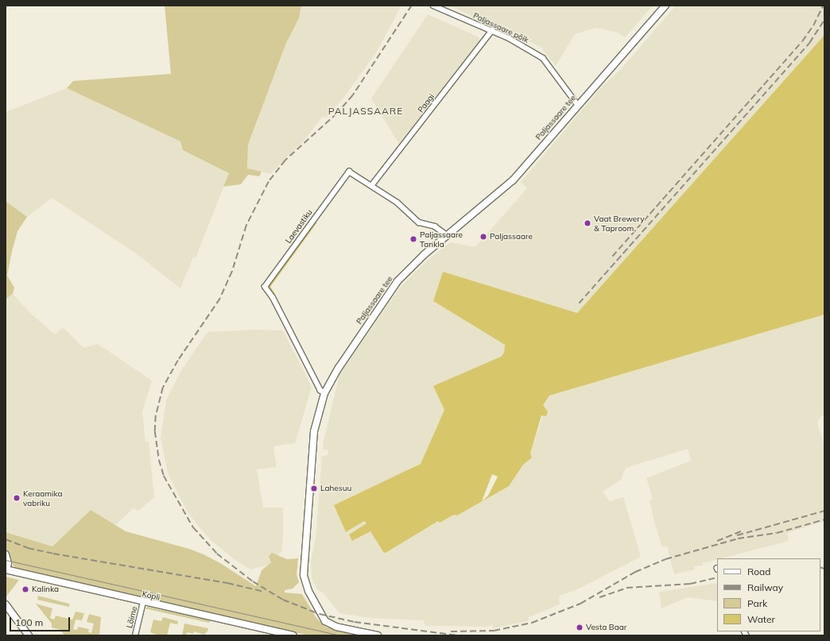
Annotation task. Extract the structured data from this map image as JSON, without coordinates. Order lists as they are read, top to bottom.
{
  "streets": {
    "street": [
      "Paljassaare põik",
      "Paagi",
      "Paljassaare tee",
      "Laevastiku",
      "Kopli",
      "Lõime"
    ]
  },
  "crossings": [
    ["Paljassaare põik", "Paagi"],
    ["Paljassaare põik", "Paljassaare tee"],
    ["Paagi", "Laevastiku"],
    ["Paljassaare tee", "Laevastiku"],
    ["Kopli", "Lõime"]
  ],
  "districts": ["PALJASSAARE"],
  "places": [
    "Vaat Brewery & Taproom",
    "Paljassaare",
    "Paljassaare Tankla",
    "Lahesuu",
    "Keraamika vabriku",
    "Kalinka",
    "Vesta Baar"
  ],
  "legend": [
    "Road",
    "Railway",
    "Park",
    "Water"
  ],
  "scale_bar": "100 m"
}
